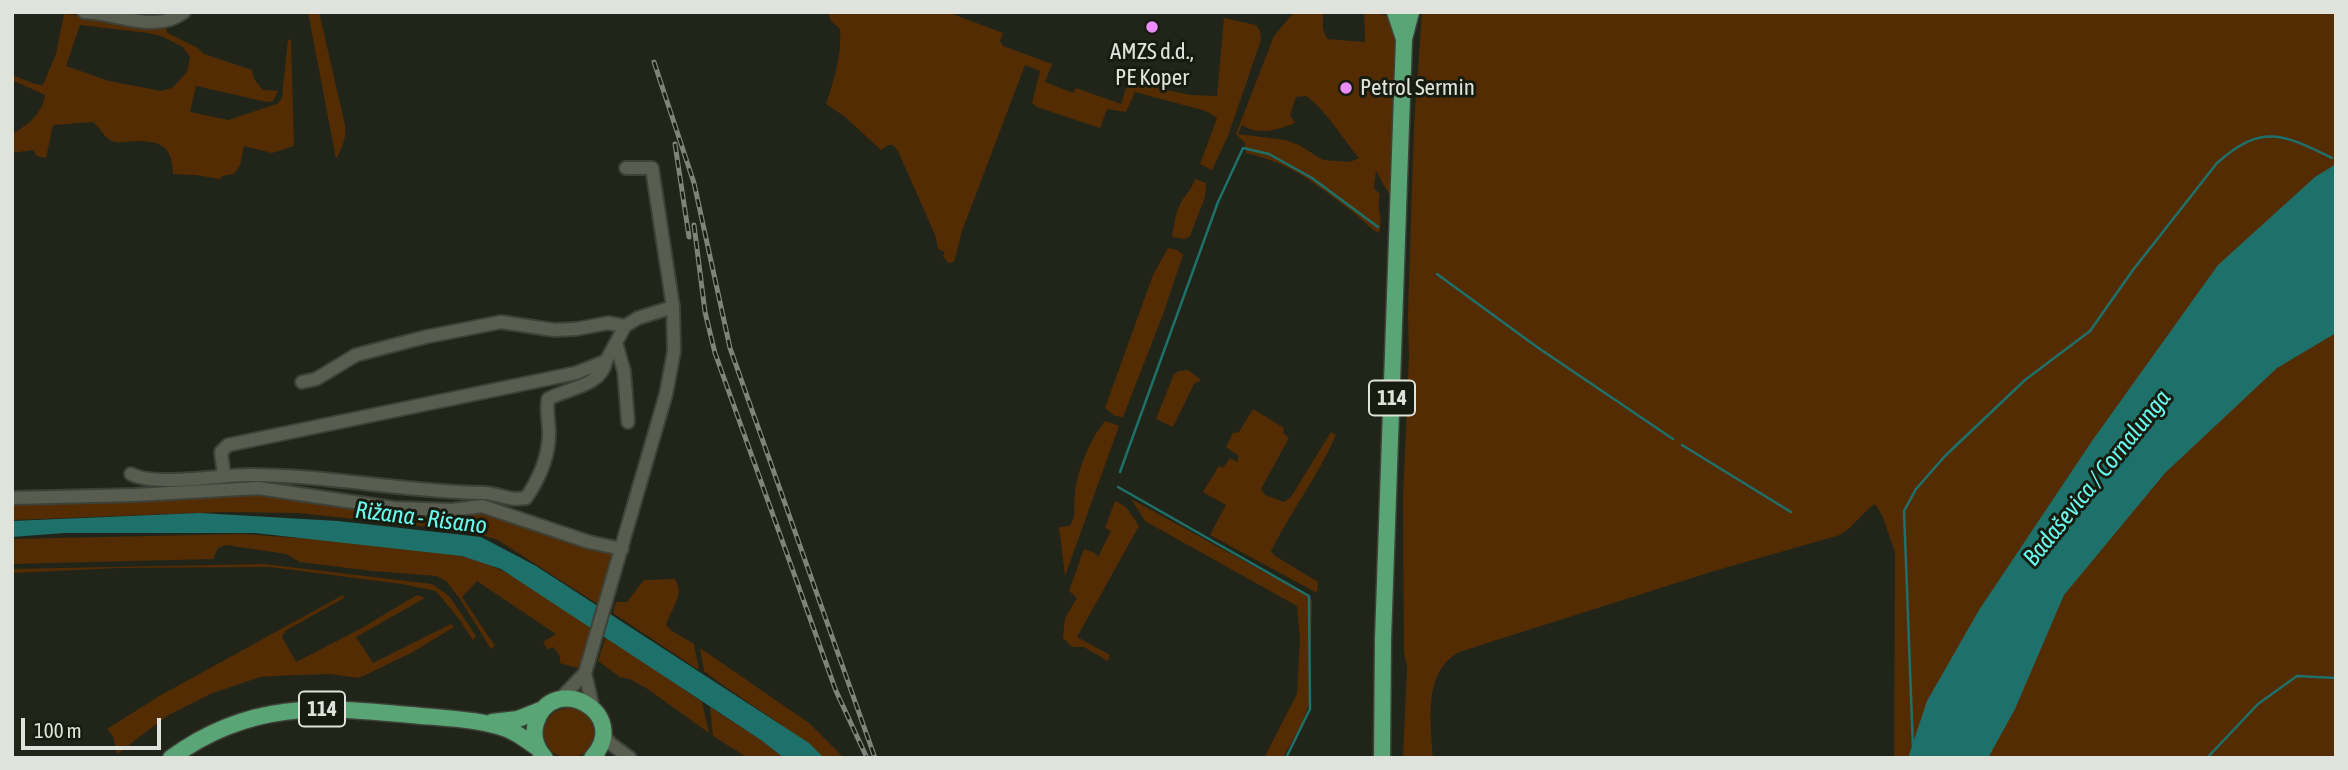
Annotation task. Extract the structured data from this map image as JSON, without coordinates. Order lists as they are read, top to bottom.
{
  "streets": {
    "main road": ["114"]
  },
  "water": ["Badaševica / Cornalunga", "Rižana - Risano"],
  "places": ["AMZS d.d., PE Koper", "Petrol Sermin"],
  "scale_bar": "100 m"
}
